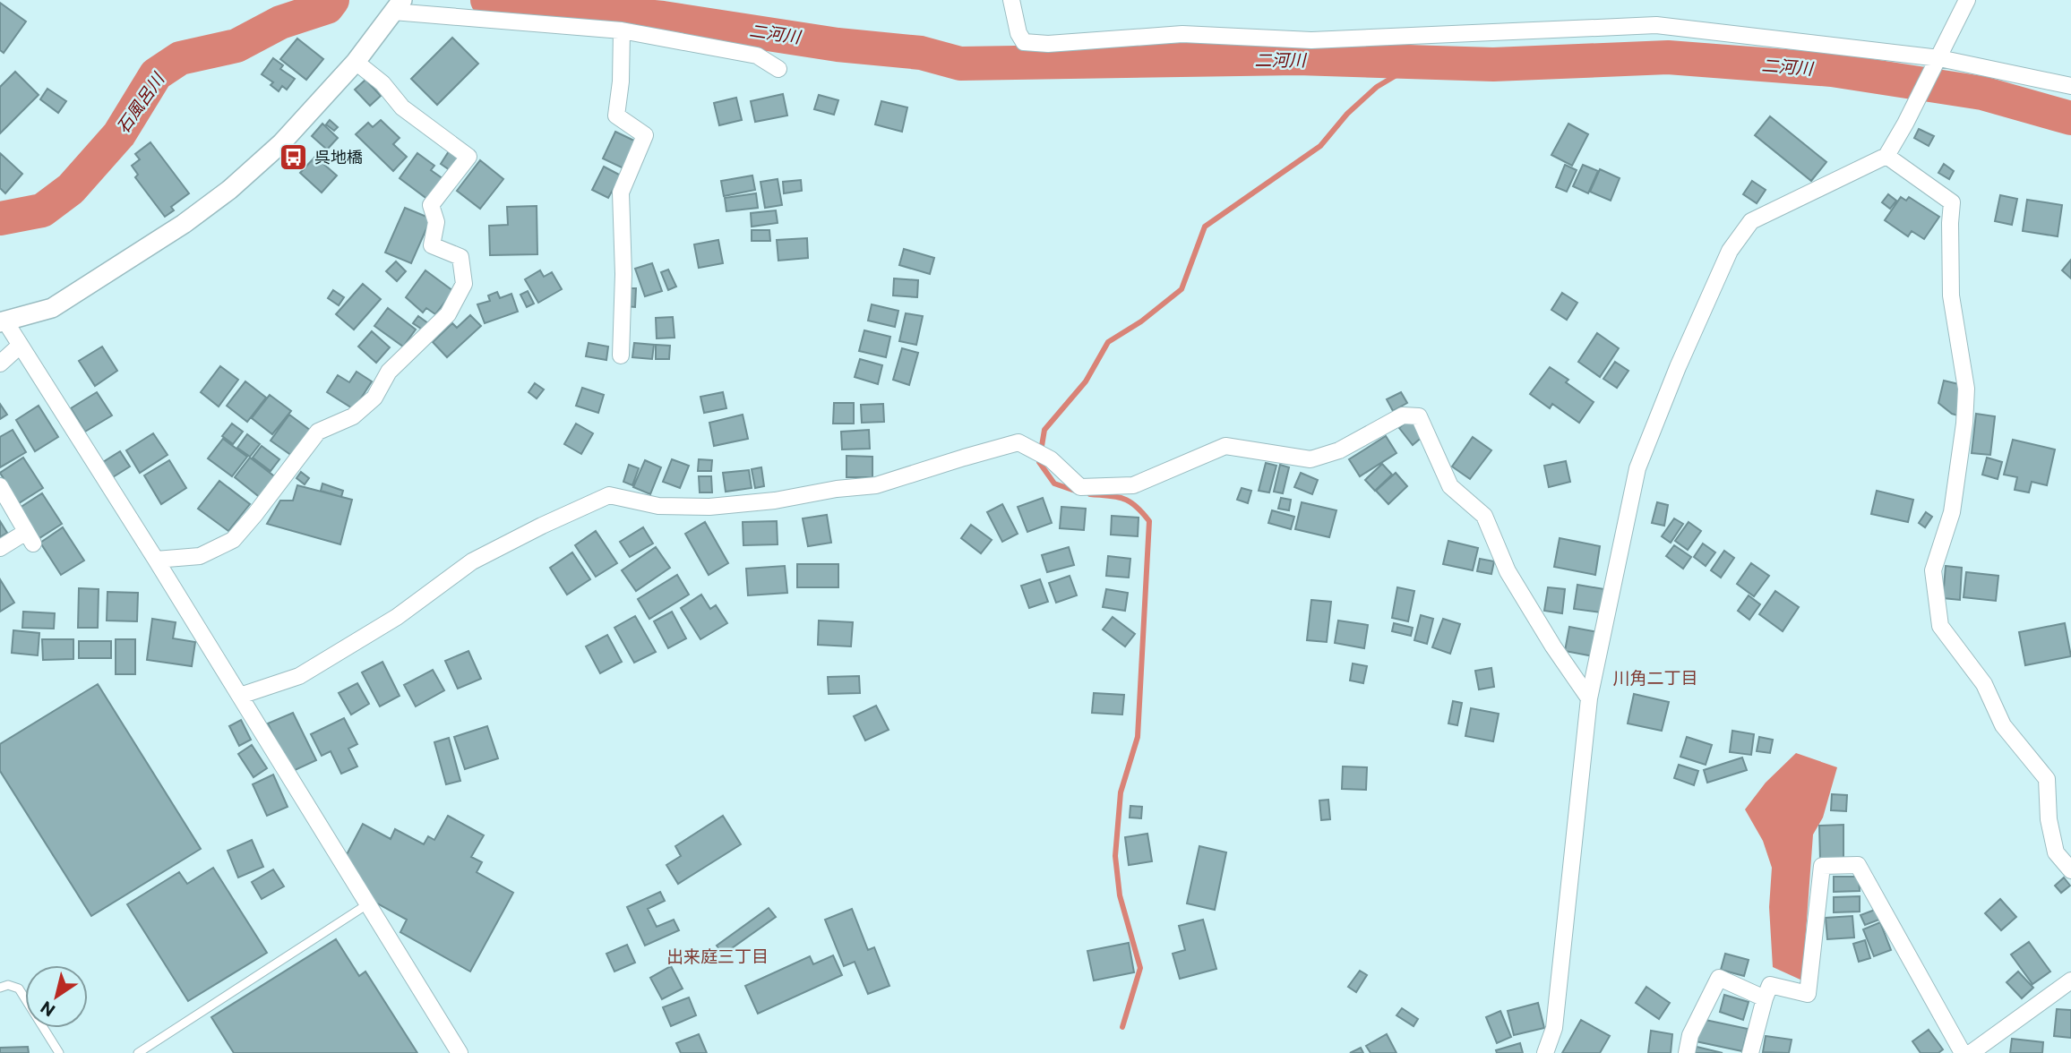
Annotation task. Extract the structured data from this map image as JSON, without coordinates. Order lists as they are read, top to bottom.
{
  "districts": ["川角二丁目", "出来庭三丁目"],
  "water": ["二河川", "石風呂川"],
  "places": {
    "bus stop": ["呉地橋"]
  },
  "north": "bottom left"
}
